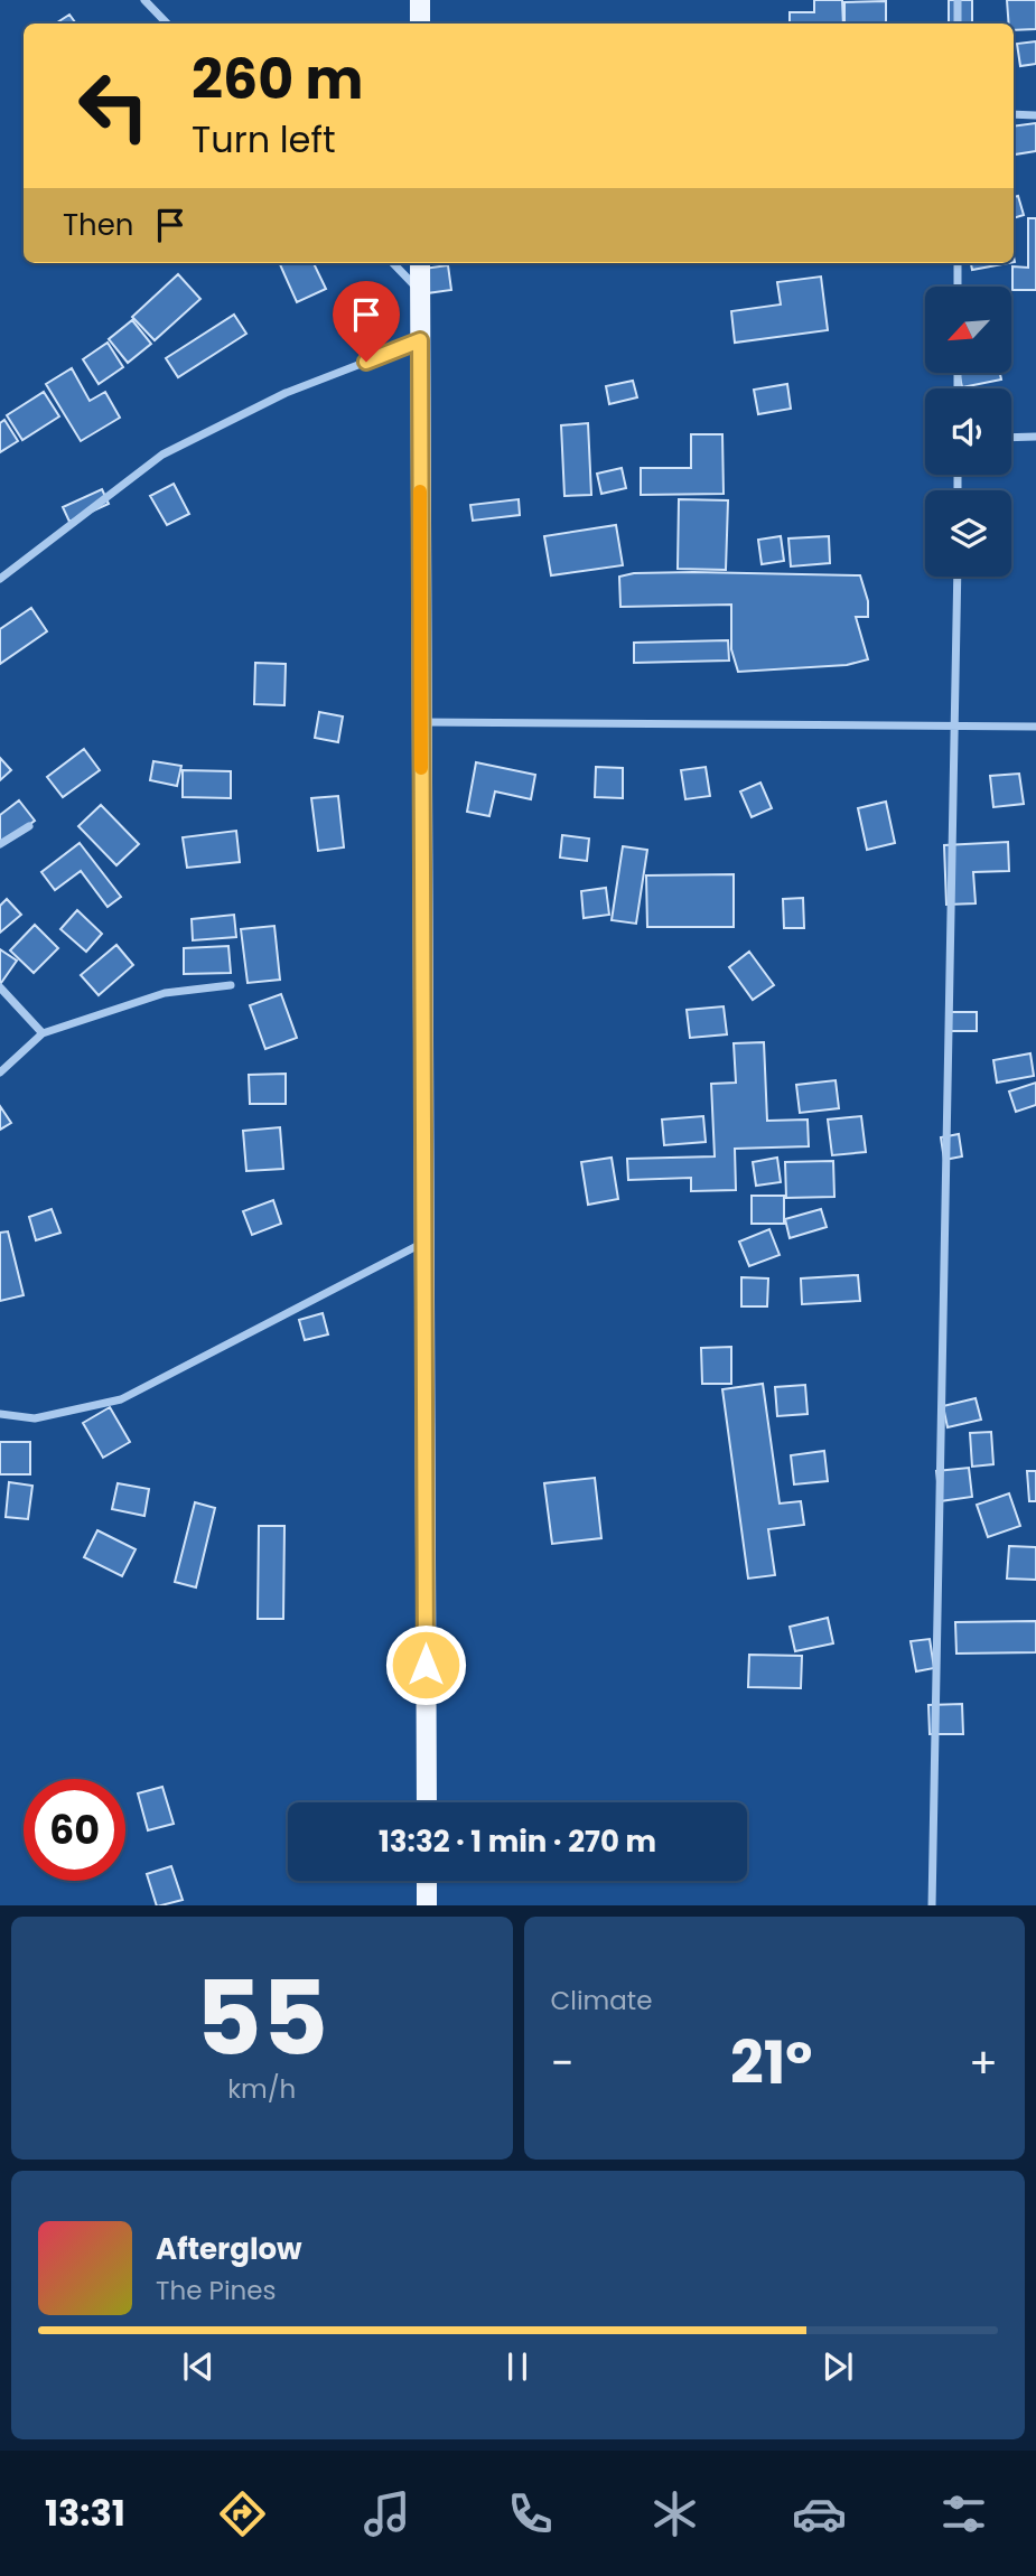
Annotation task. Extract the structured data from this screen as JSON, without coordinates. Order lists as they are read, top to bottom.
{
  "north": "bottom left",
  "page": {
    "turn": ["260 m", "Turn left"],
    "then": "Then",
    "limit": "60",
    "trip": "13:32 · 1 min · 270 m",
    "tile": [
      ["55", "km/h"],
      "Climate"
    ],
    "heat": ["−", "21°", "+"],
    "song": ["Afterglow", "The Pines"],
    "tabs": "13:31"
  }
}
